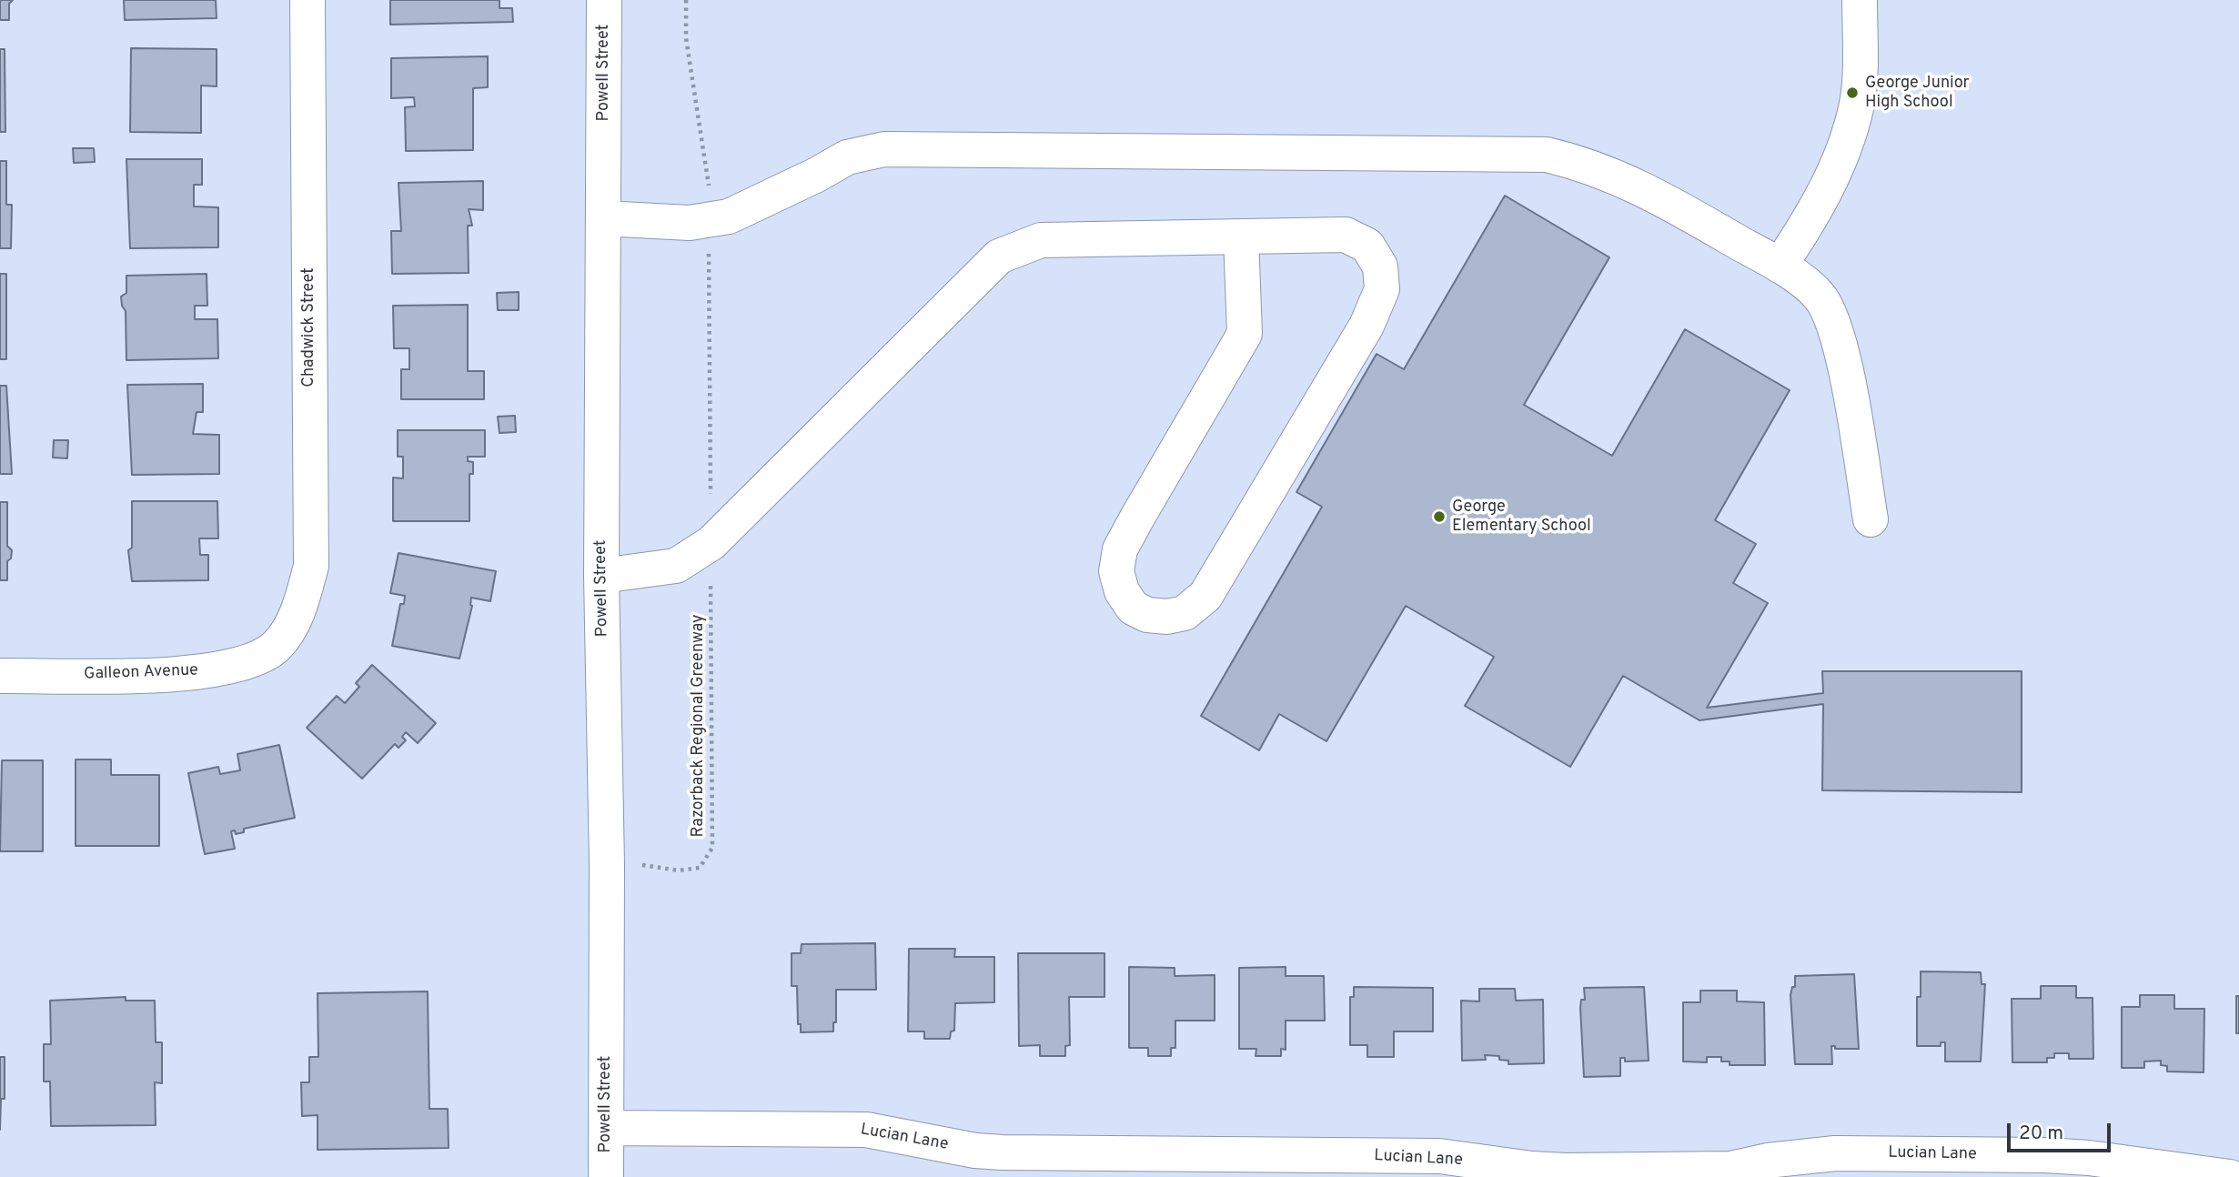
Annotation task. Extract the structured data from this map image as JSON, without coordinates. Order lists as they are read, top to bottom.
{
  "streets": {
    "street": [
      "Powell Street",
      "Chadwick Street",
      "Galleon Avenue",
      "Lucian Lane"
    ],
    "path": ["Razorback Regional Greenway"]
  },
  "crossings": [
    ["Powell Street", "Lucian Lane"],
    ["Chadwick Street", "Galleon Avenue"]
  ],
  "places": ["George Junior High School", "George Elementary School"],
  "scale_bar": "20 m"
}
